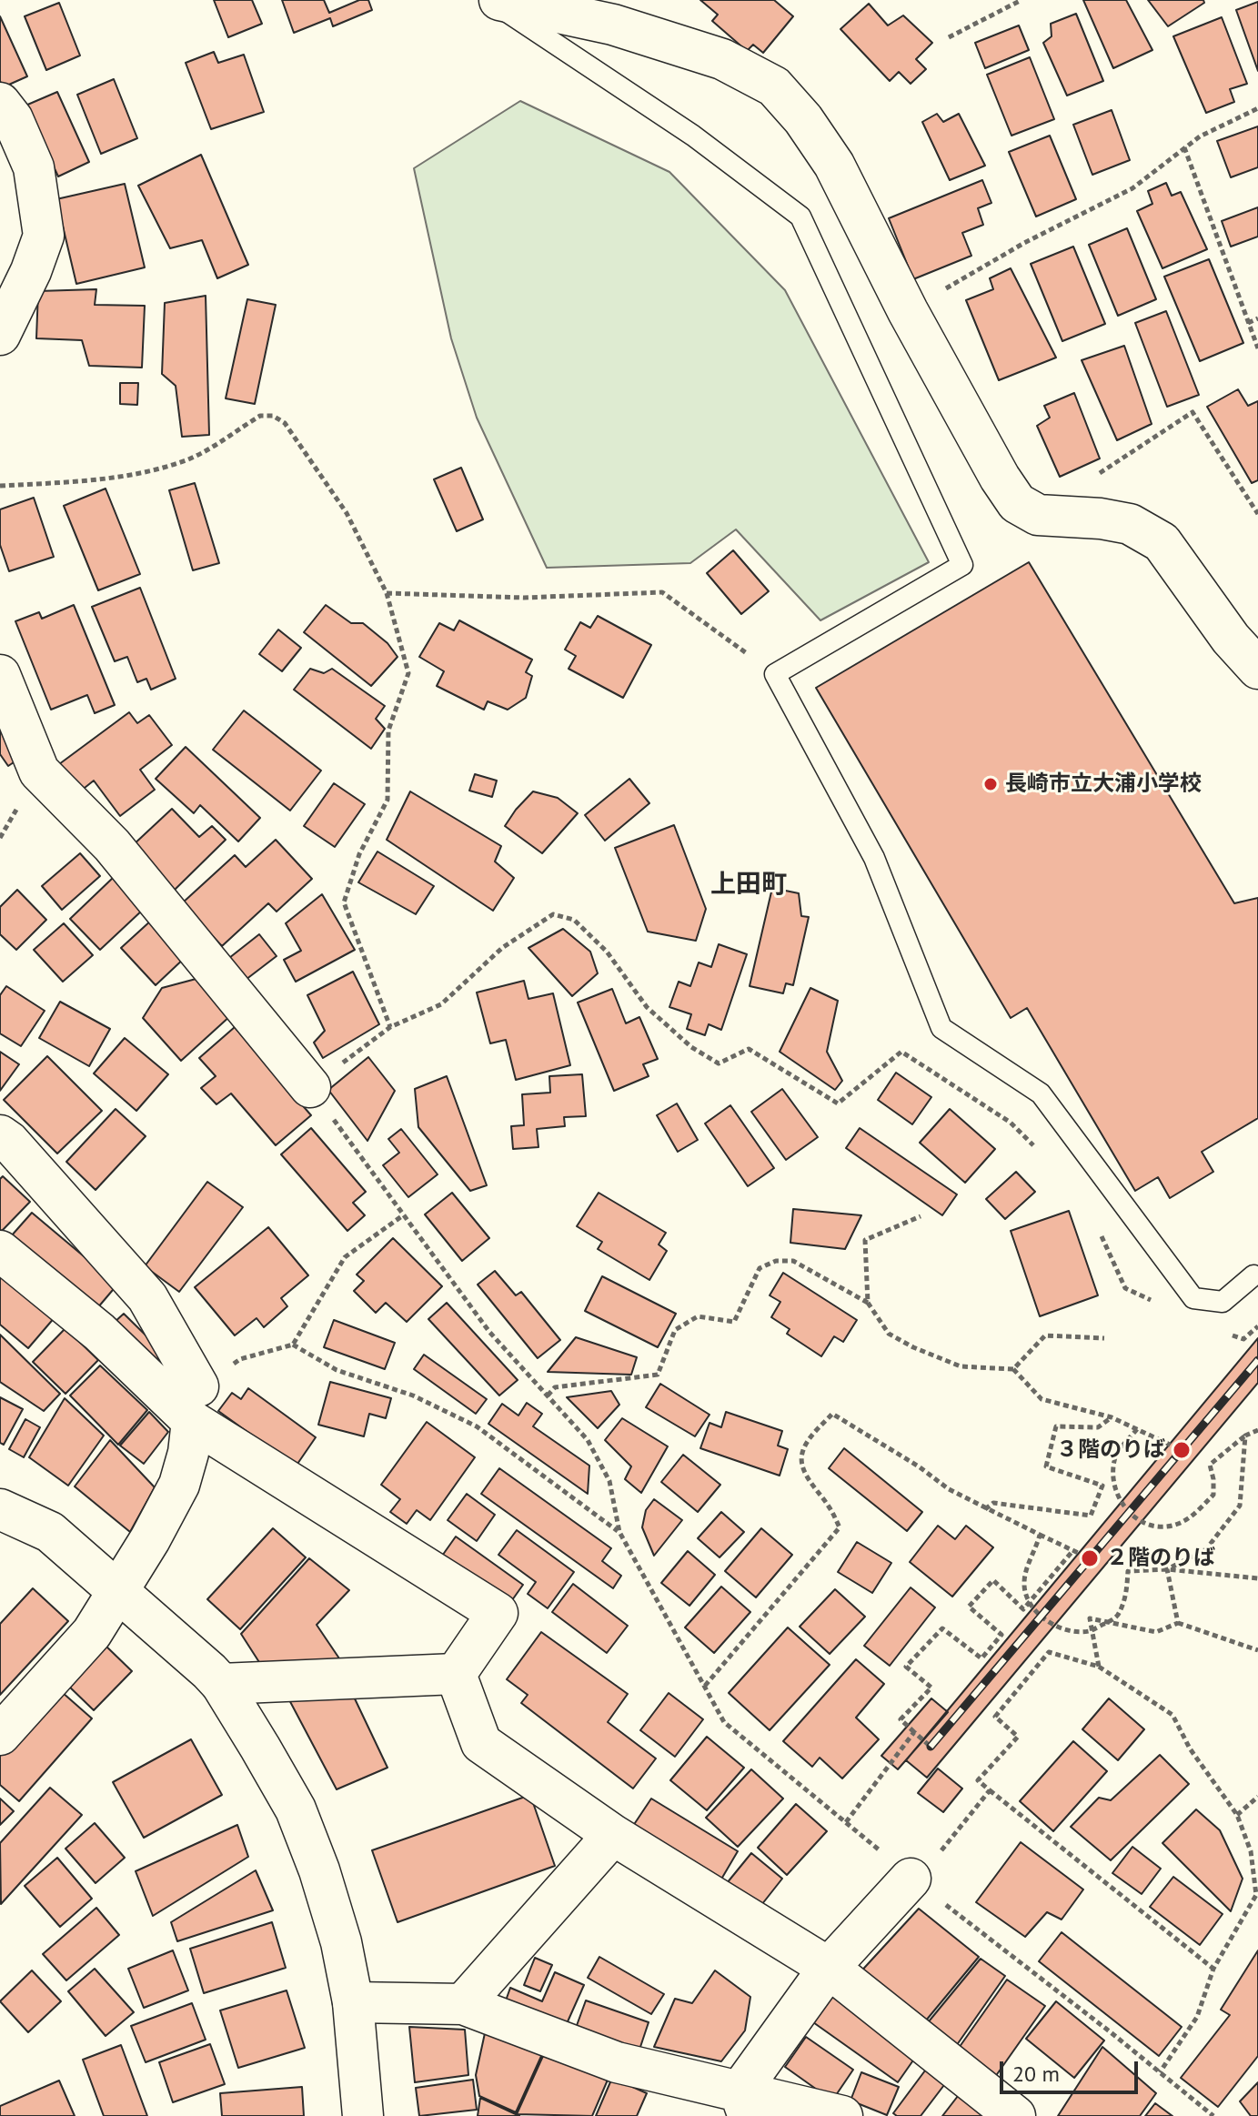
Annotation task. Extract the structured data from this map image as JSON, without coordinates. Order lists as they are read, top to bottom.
{
  "districts": ["上田町"],
  "places": ["長崎市立大浦小学校", "３階のりば", "２階のりば"],
  "scale_bar": "20 m"
}
